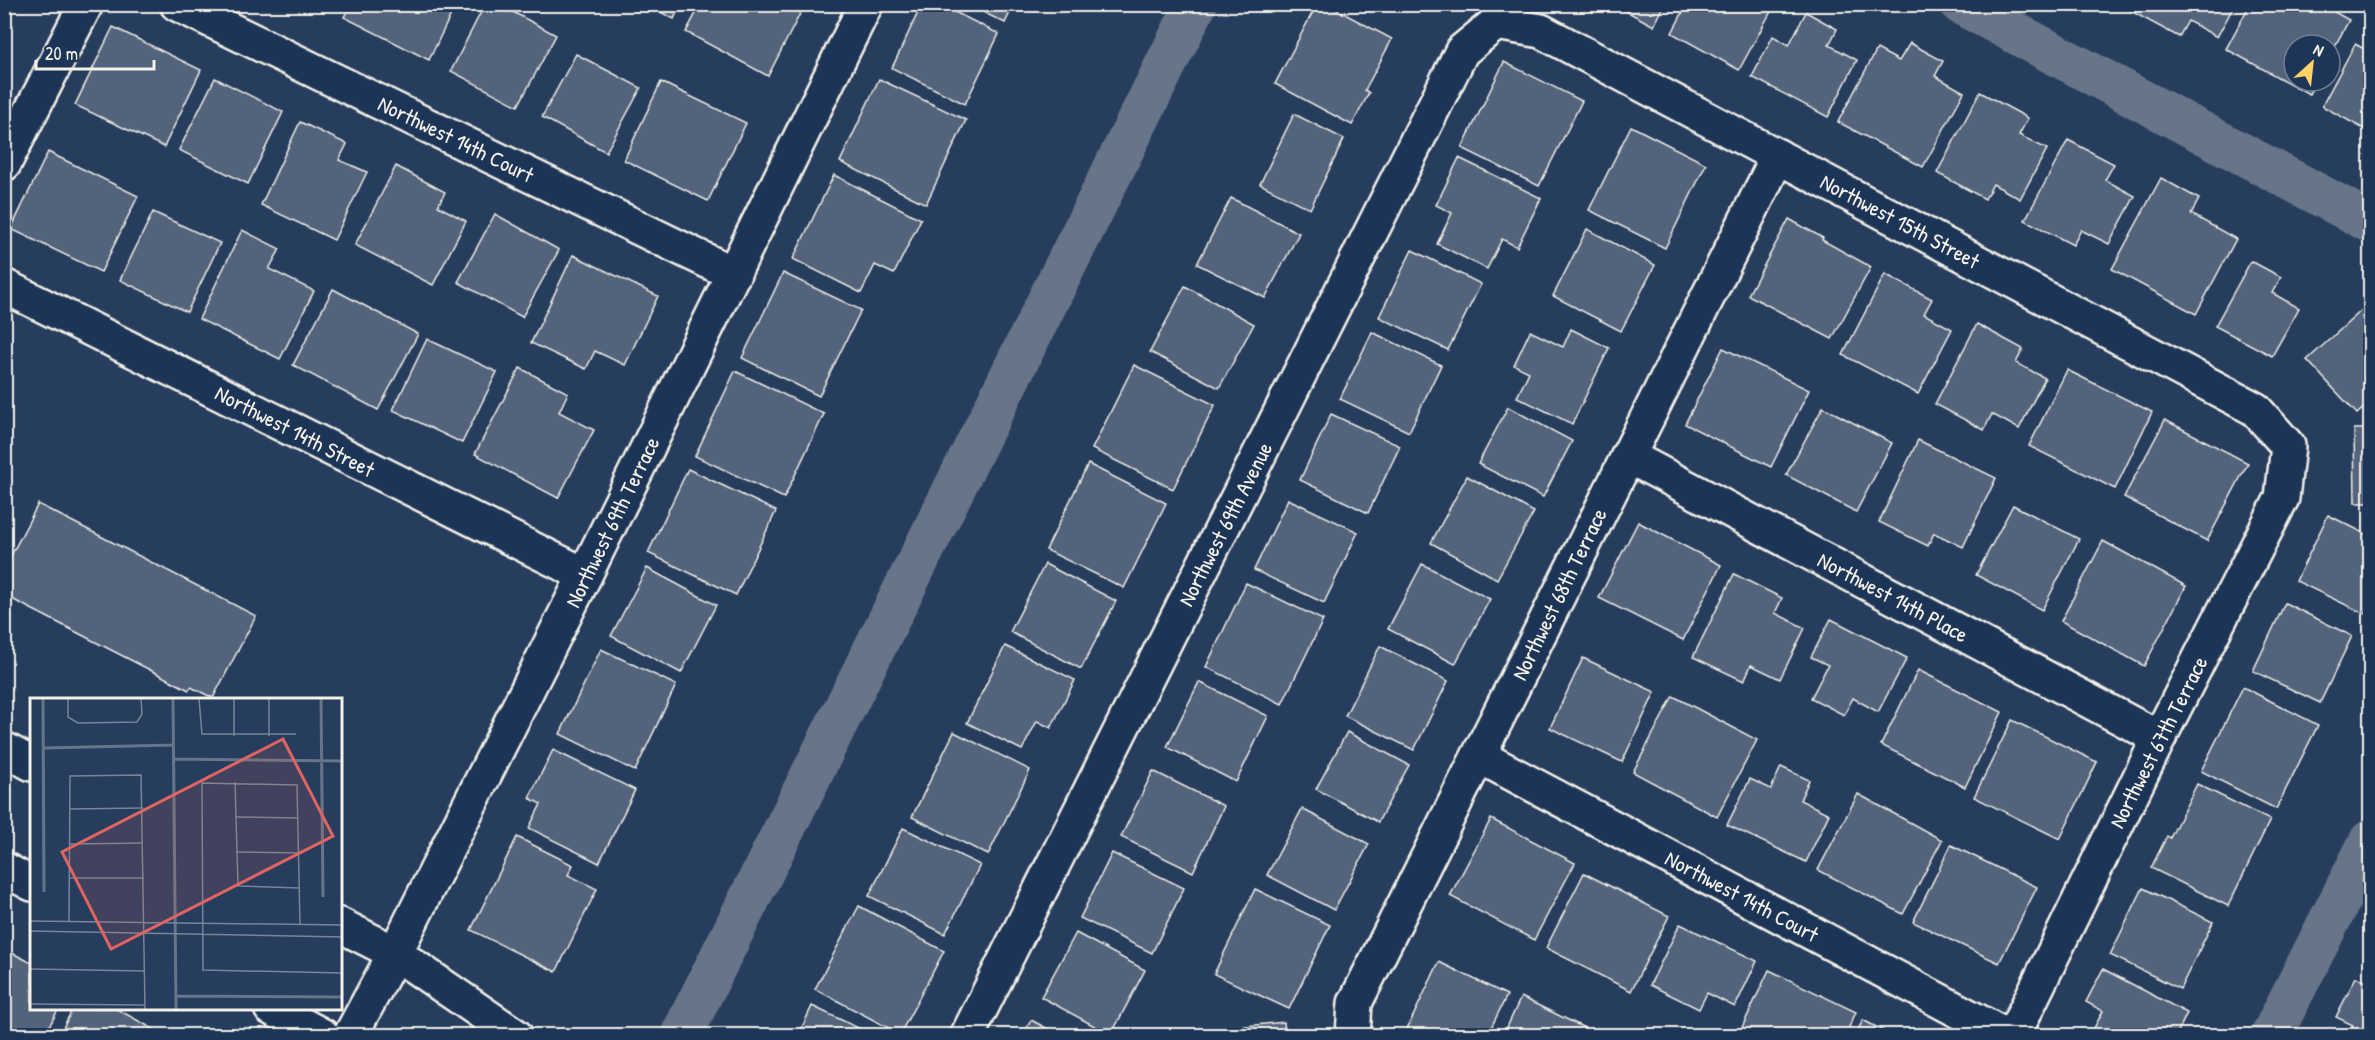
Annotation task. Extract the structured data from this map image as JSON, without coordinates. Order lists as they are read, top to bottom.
{
  "streets": {
    "street": [
      "Northwest 14th Court",
      "Northwest 15th Street",
      "Northwest 14th Street",
      "Northwest 69th Terrace",
      "Northwest 69th Avenue",
      "Northwest 68th Terrace",
      "Northwest 14th Place",
      "Northwest 67th Terrace"
    ]
  },
  "crossings": [
    ["Northwest 14th Court", "Northwest 69th Terrace"],
    ["Northwest 14th Court", "Northwest 68th Terrace"],
    ["Northwest 15th Street", "Northwest 69th Avenue"],
    ["Northwest 15th Street", "Northwest 68th Terrace"],
    ["Northwest 15th Street", "Northwest 67th Terrace"],
    ["Northwest 14th Street", "Northwest 69th Terrace"],
    ["Northwest 68th Terrace", "Northwest 14th Place"],
    ["Northwest 14th Place", "Northwest 67th Terrace"]
  ],
  "scale_bar": "20 m",
  "north": "top right"
}
